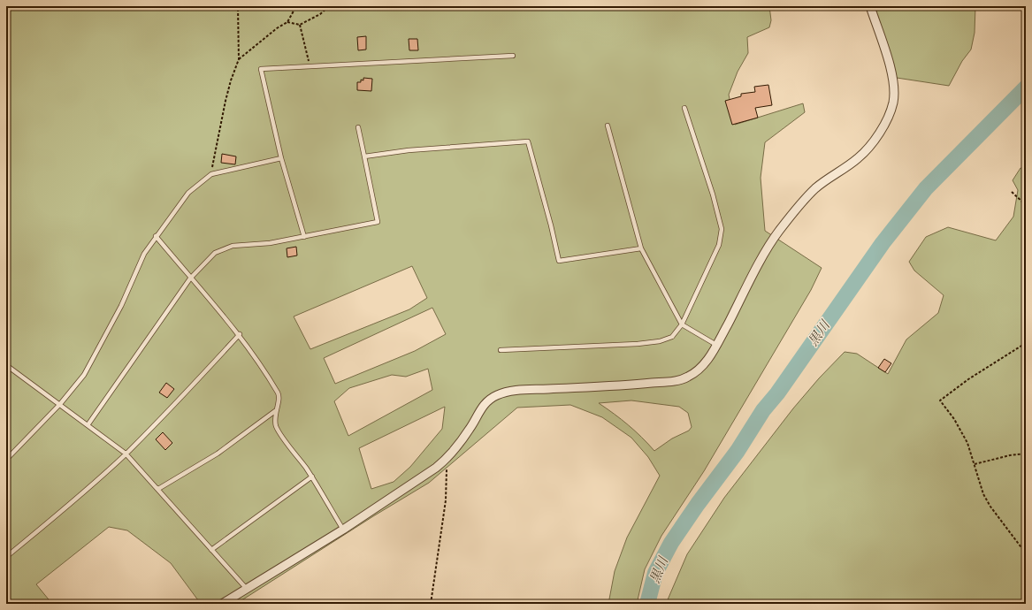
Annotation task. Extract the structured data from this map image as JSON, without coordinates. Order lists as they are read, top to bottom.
{
  "water": ["黒川"]
}
